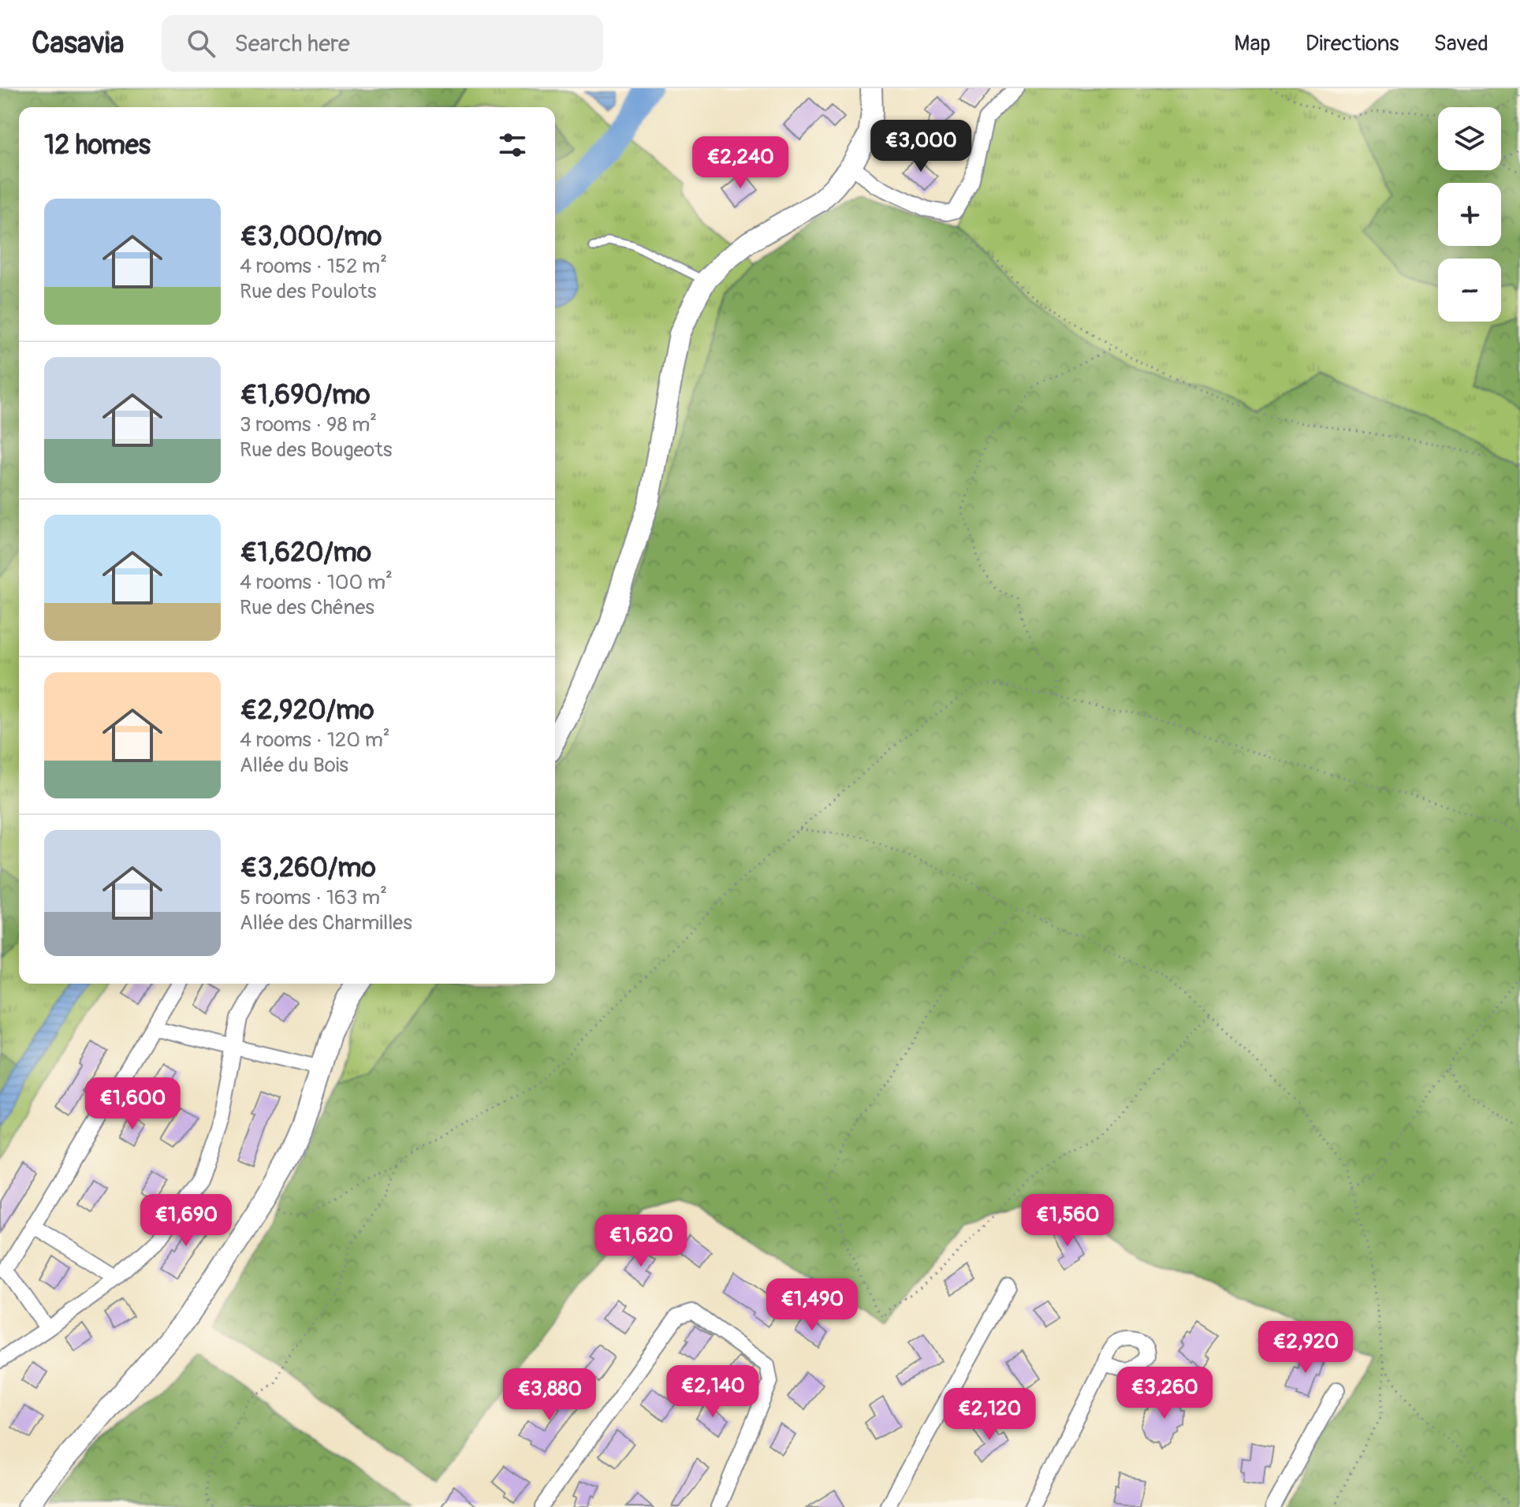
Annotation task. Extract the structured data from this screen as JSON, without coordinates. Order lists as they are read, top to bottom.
{
  "page": {
    "header": "Casavia",
    "search": "Search here",
    "nav": ["Map", "Directions", "Saved"],
    "map_buttons": ["+", "−"],
    "heading": "12 homes",
    "price": [
      "€3,000",
      "€2,240",
      "€1,600",
      "€1,690",
      "€1,560",
      "€1,620",
      "€1,490",
      "€2,920",
      "€2,140",
      "€3,260",
      "€3,880",
      "€2,120"
    ],
    "list": [
      {
        "name": "€3,000/mo",
        "note": "4 rooms · 152 m² · Rue des Poulots"
      },
      {
        "name": "€1,690/mo",
        "note": "3 rooms · 98 m² · Rue des Bougeots"
      },
      {
        "name": "€1,620/mo",
        "note": "4 rooms · 100 m² · Rue des Chênes"
      },
      {
        "name": "€2,920/mo",
        "note": "4 rooms · 120 m² · Allée du Bois"
      },
      {
        "name": "€3,260/mo",
        "note": "5 rooms · 163 m² · Allée des Charmilles"
      }
    ]
  }
}
